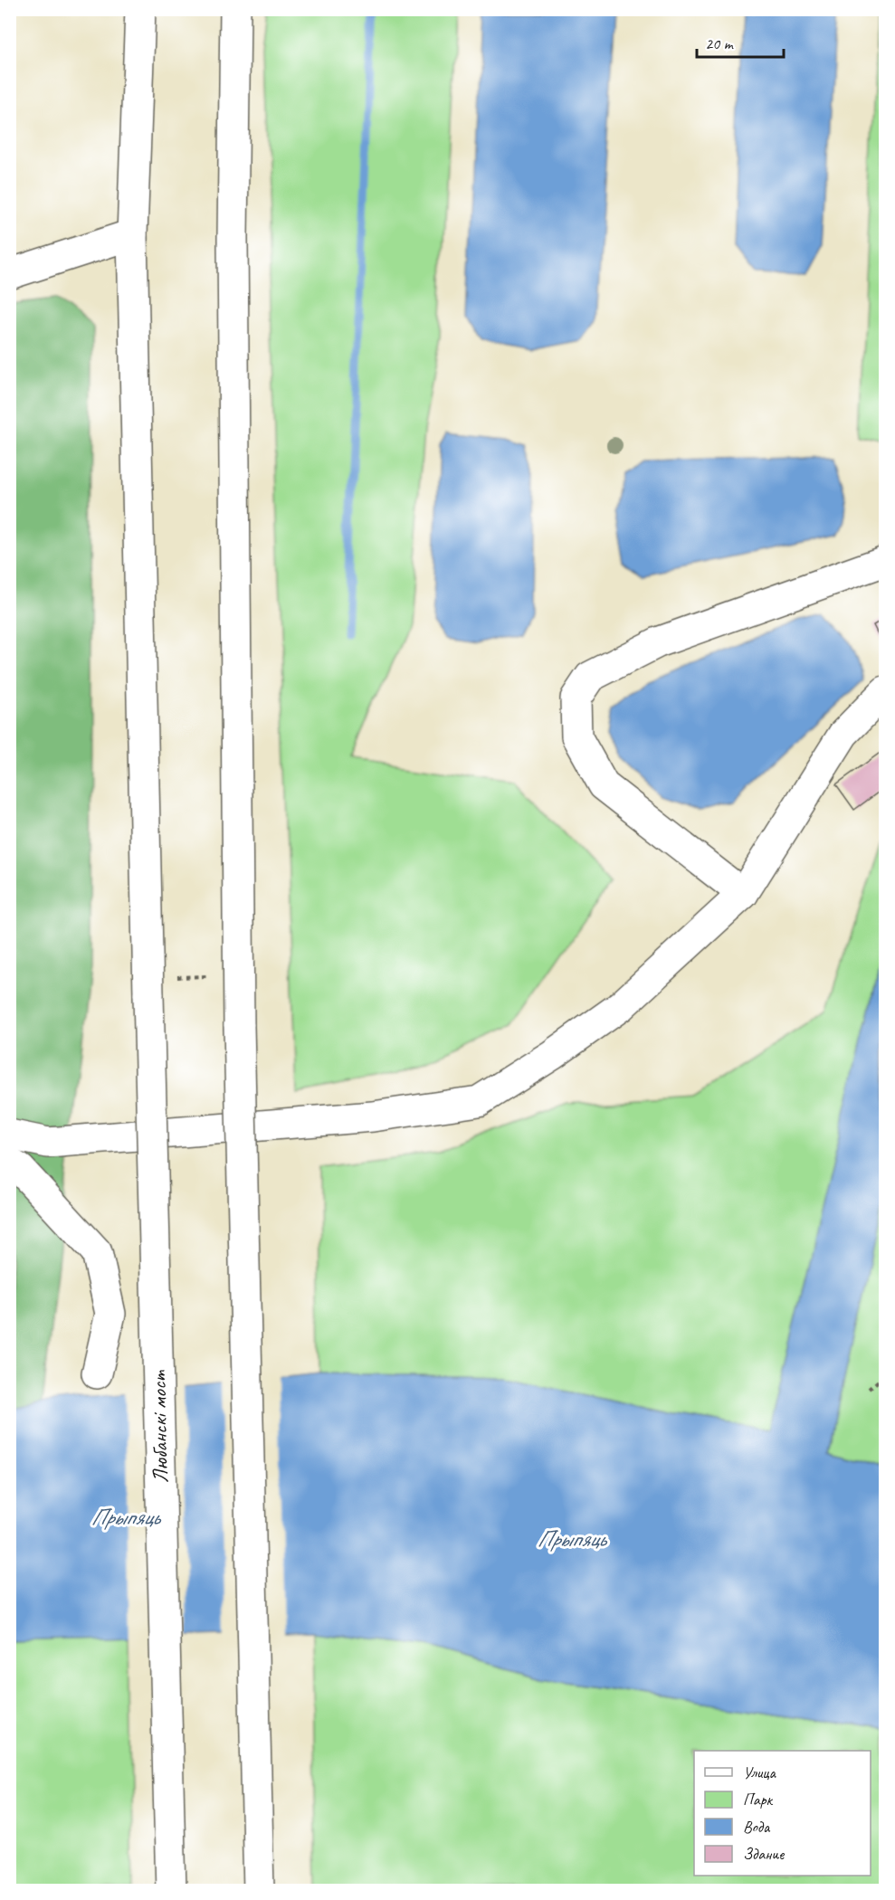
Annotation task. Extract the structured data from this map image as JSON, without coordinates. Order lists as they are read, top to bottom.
{
  "streets": {
    "main road": ["Любанскі мост"]
  },
  "water": ["Прыпяць"],
  "legend": [
    "Улица",
    "Парк",
    "Вода",
    "Здание"
  ],
  "scale_bar": "20 m"
}
